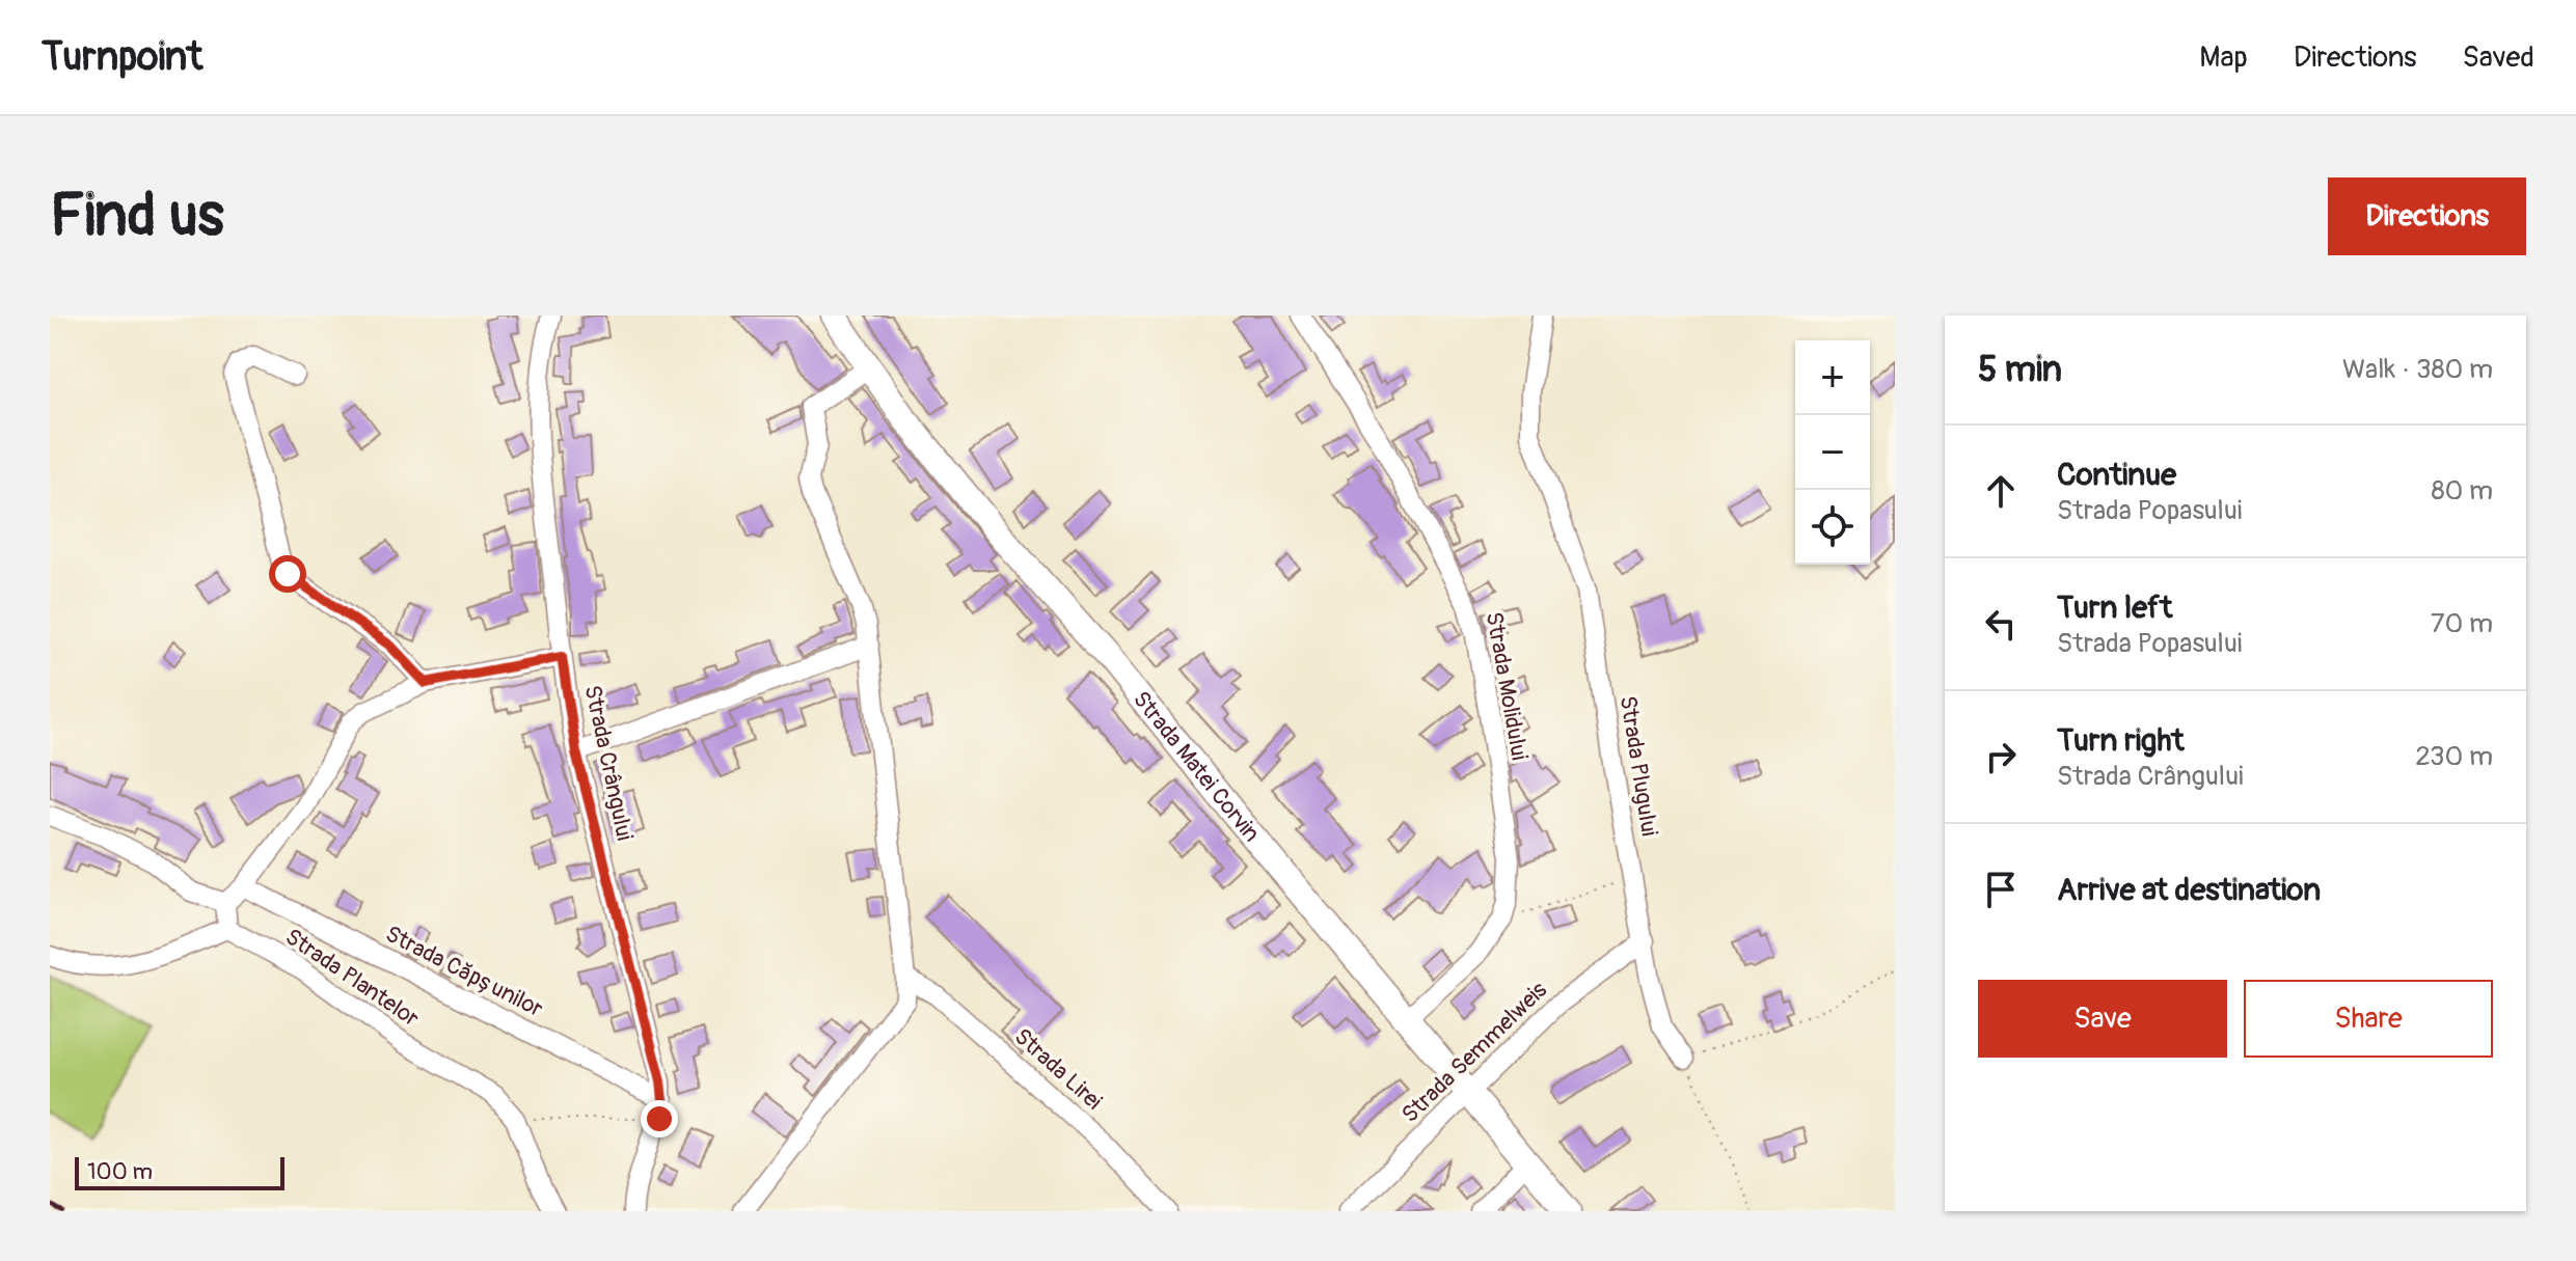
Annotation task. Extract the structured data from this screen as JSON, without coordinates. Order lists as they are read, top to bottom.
{
  "streets": {
    "main road": ["Strada Matei Corvin"],
    "street": [
      "Strada Molidului",
      "Strada Crângului",
      "Strada Plugului",
      "Strada Căpșunilor",
      "Strada Plantelor",
      "Strada Semmelweis",
      "Strada Lirei"
    ]
  },
  "crossings": [
    ["Strada Molidului", "Strada Matei Corvin"],
    ["Strada Crângului", "Strada Căpșunilor"],
    ["Strada Plugului", "Strada Semmelweis"],
    ["Strada Matei Corvin", "Strada Semmelweis"]
  ],
  "scale_bar": "100 m",
  "page": {
    "header": "Turnpoint",
    "nav": ["Map", "Directions", "Saved"],
    "buttons": [
      "Directions",
      ["Save", "Share"]
    ],
    "title": "Find us",
    "heading": ["5 min", "Walk · 380 m"],
    "map_buttons": ["+", "−"],
    "list": [
      ["Continue", "Strada Popasului", "80 m"],
      ["Turn left", "Strada Popasului", "70 m"],
      ["Turn right", "Strada Crângului", "230 m"],
      "Arrive at destination"
    ],
    "scale": "100 m"
  }
}
